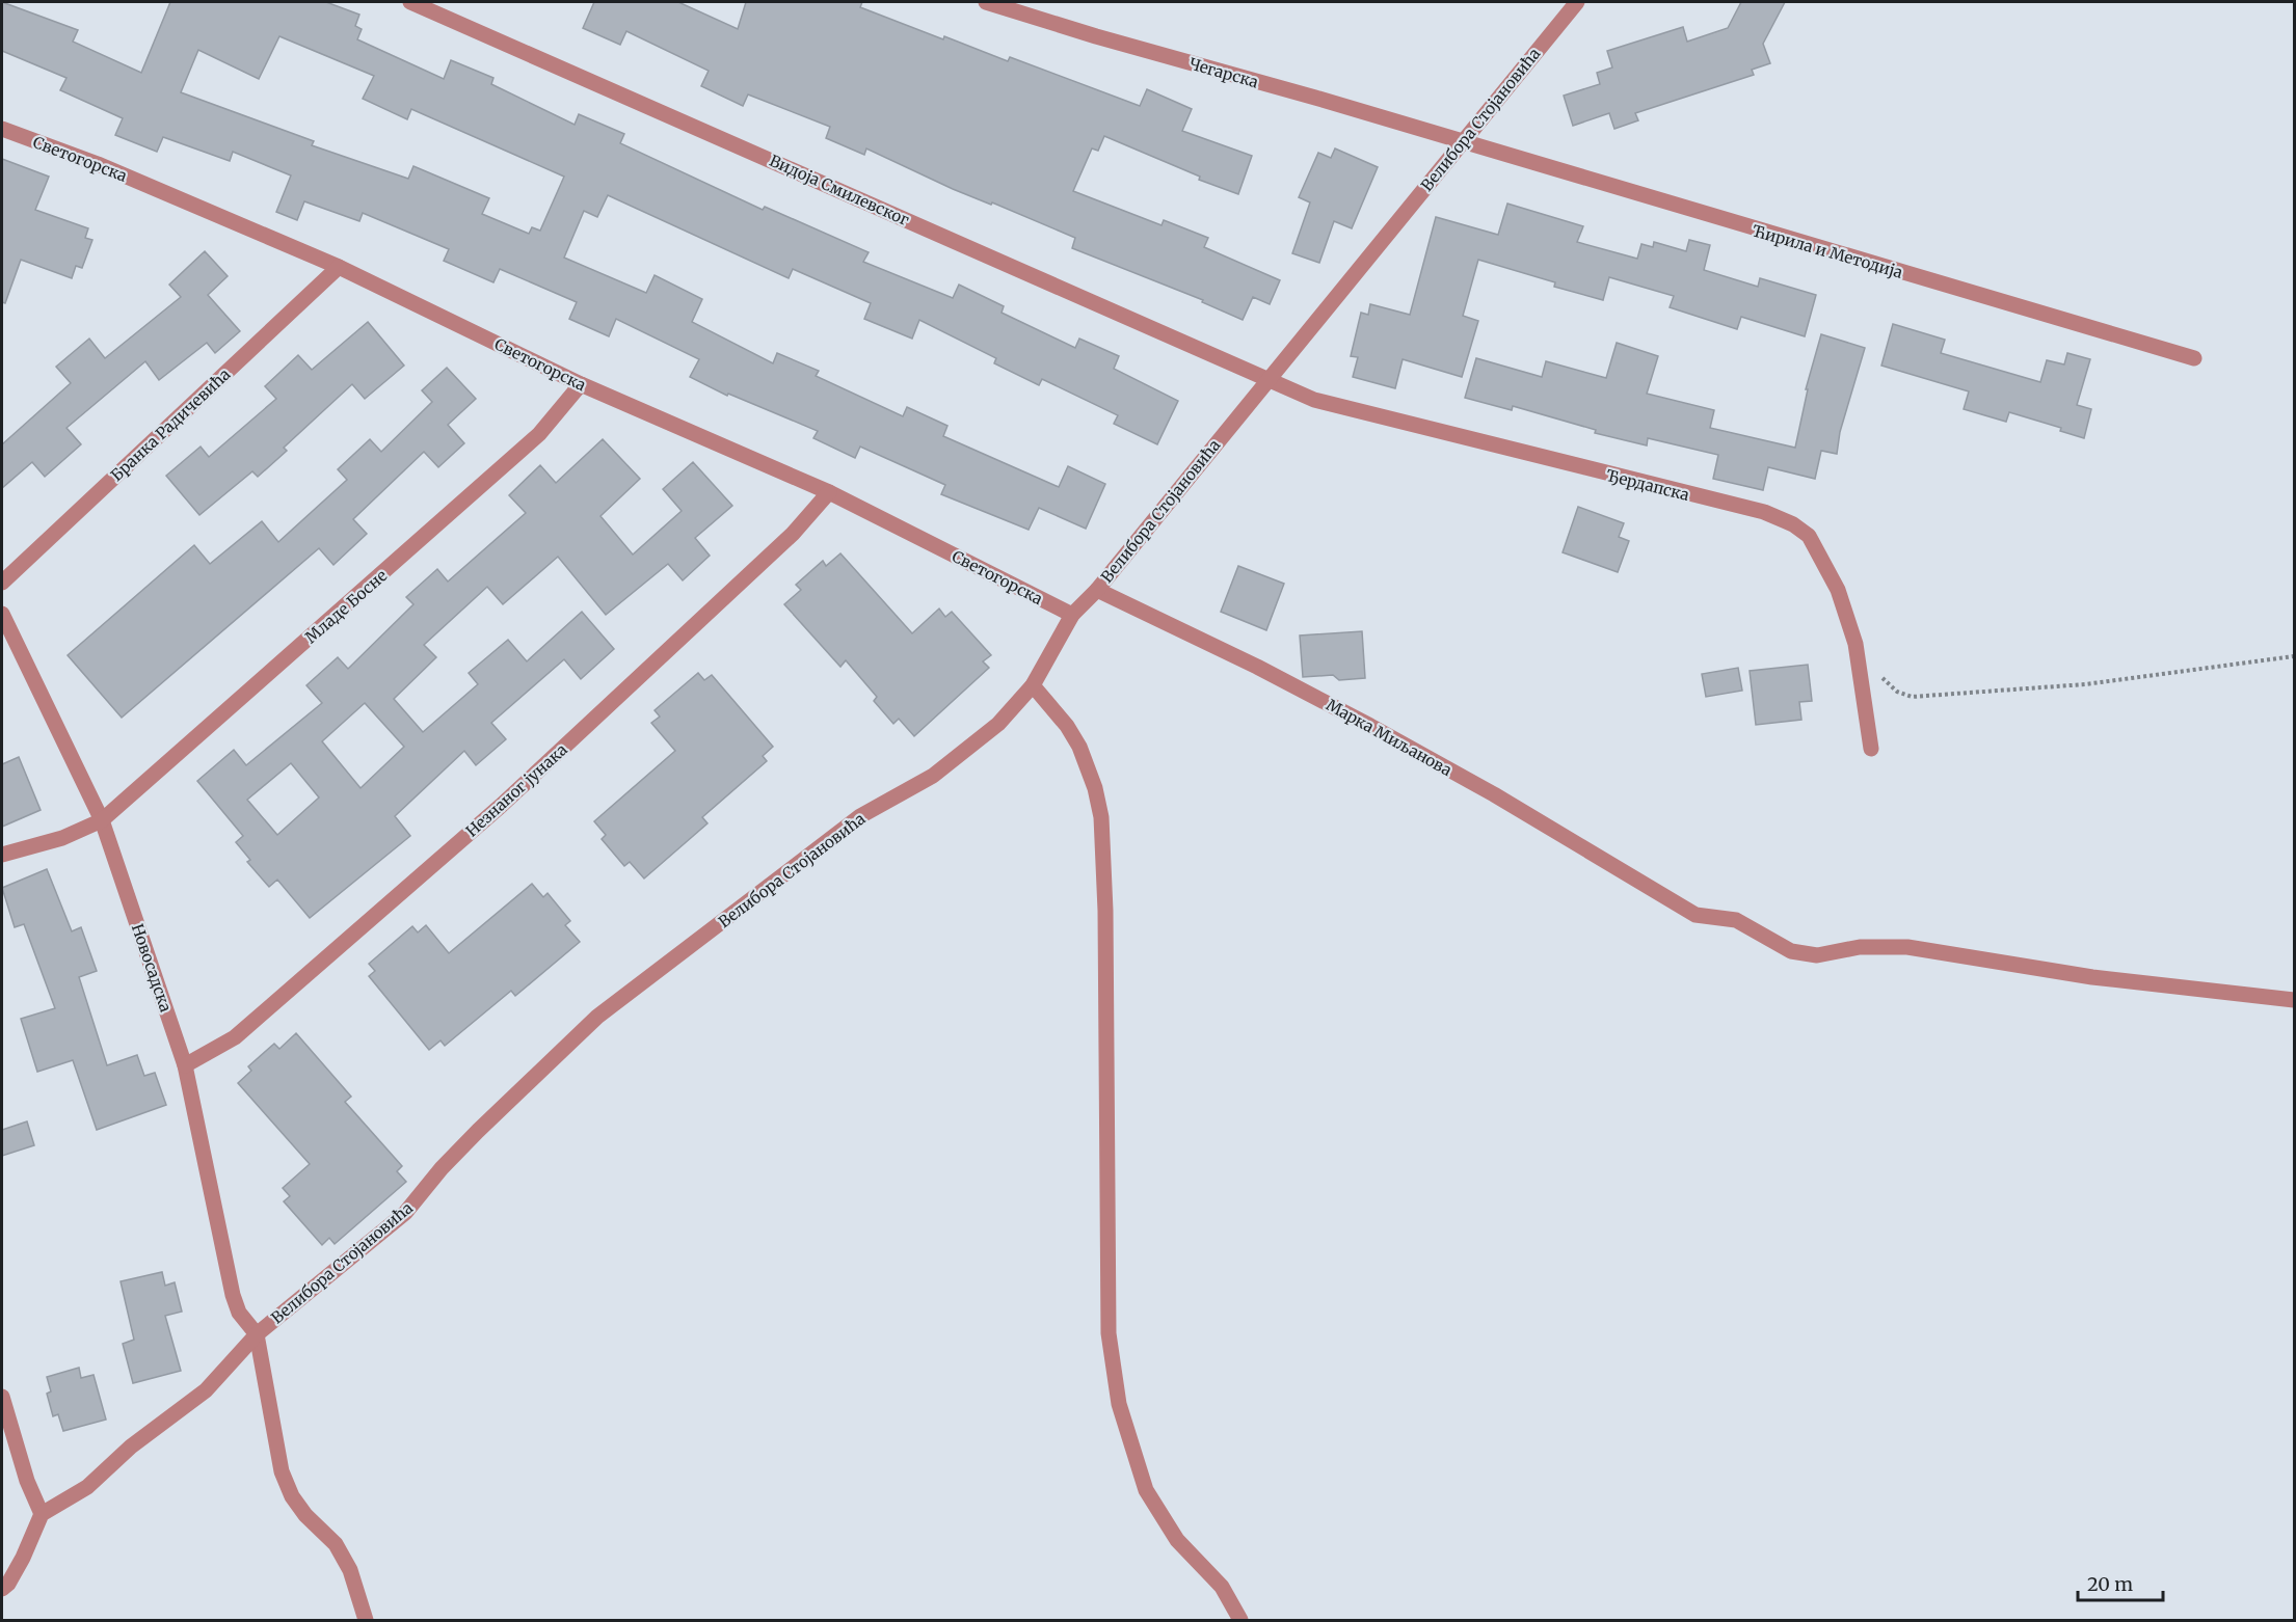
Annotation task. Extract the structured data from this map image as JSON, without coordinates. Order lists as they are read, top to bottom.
{
  "streets": {
    "street": [
      "Чегарска",
      "Велибора Стојановића",
      "Светогорска",
      "Видоја Смилевског",
      "Ћирила и Методија",
      "Бранка Радичевића",
      "Ђердапска",
      "Младе Босне",
      "Марка Миљанова",
      "Незнаног јунака",
      "Новосадска"
    ]
  },
  "crossings": [
    ["Чегарска", "Велибора Стојановића"],
    ["Чегарска", "Ћирила и Методија"],
    ["Велибора Стојановића", "Светогорска"],
    ["Велибора Стојановића", "Видоја Смилевског"],
    ["Велибора Стојановића", "Ћирила и Методија"],
    ["Велибора Стојановића", "Ђердапска"],
    ["Велибора Стојановића", "Марка Миљанова"],
    ["Велибора Стојановића", "Новосадска"],
    ["Светогорска", "Бранка Радичевића"],
    ["Светогорска", "Младе Босне"],
    ["Светогорска", "Незнаног јунака"],
    ["Видоја Смилевског", "Ђердапска"],
    ["Младе Босне", "Новосадска"],
    ["Незнаног јунака", "Новосадска"]
  ],
  "scale_bar": "20 m"
}
